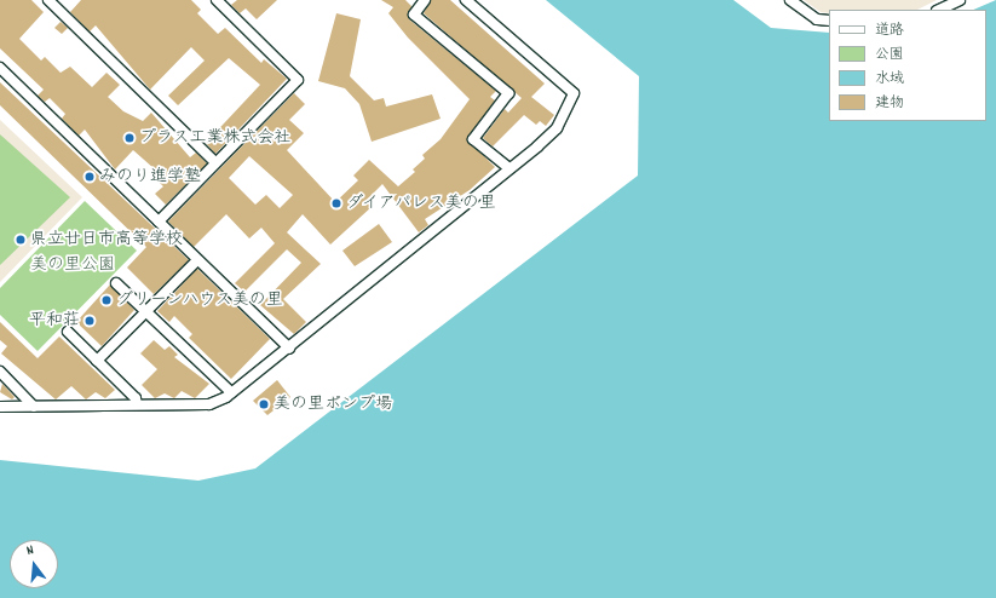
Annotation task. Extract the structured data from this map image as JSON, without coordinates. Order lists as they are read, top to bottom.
{
  "parks": ["美の里公園"],
  "places": [
    "プラス工業株式会社",
    "みのり進学塾",
    "ダイアパレス美の里",
    "県立廿日市高等学校",
    "グリーンハウス美の里",
    "平和荘",
    "美の里ポンプ場"
  ],
  "legend": [
    "道路",
    "公園",
    "水域",
    "建物"
  ],
  "north": "top"
}
